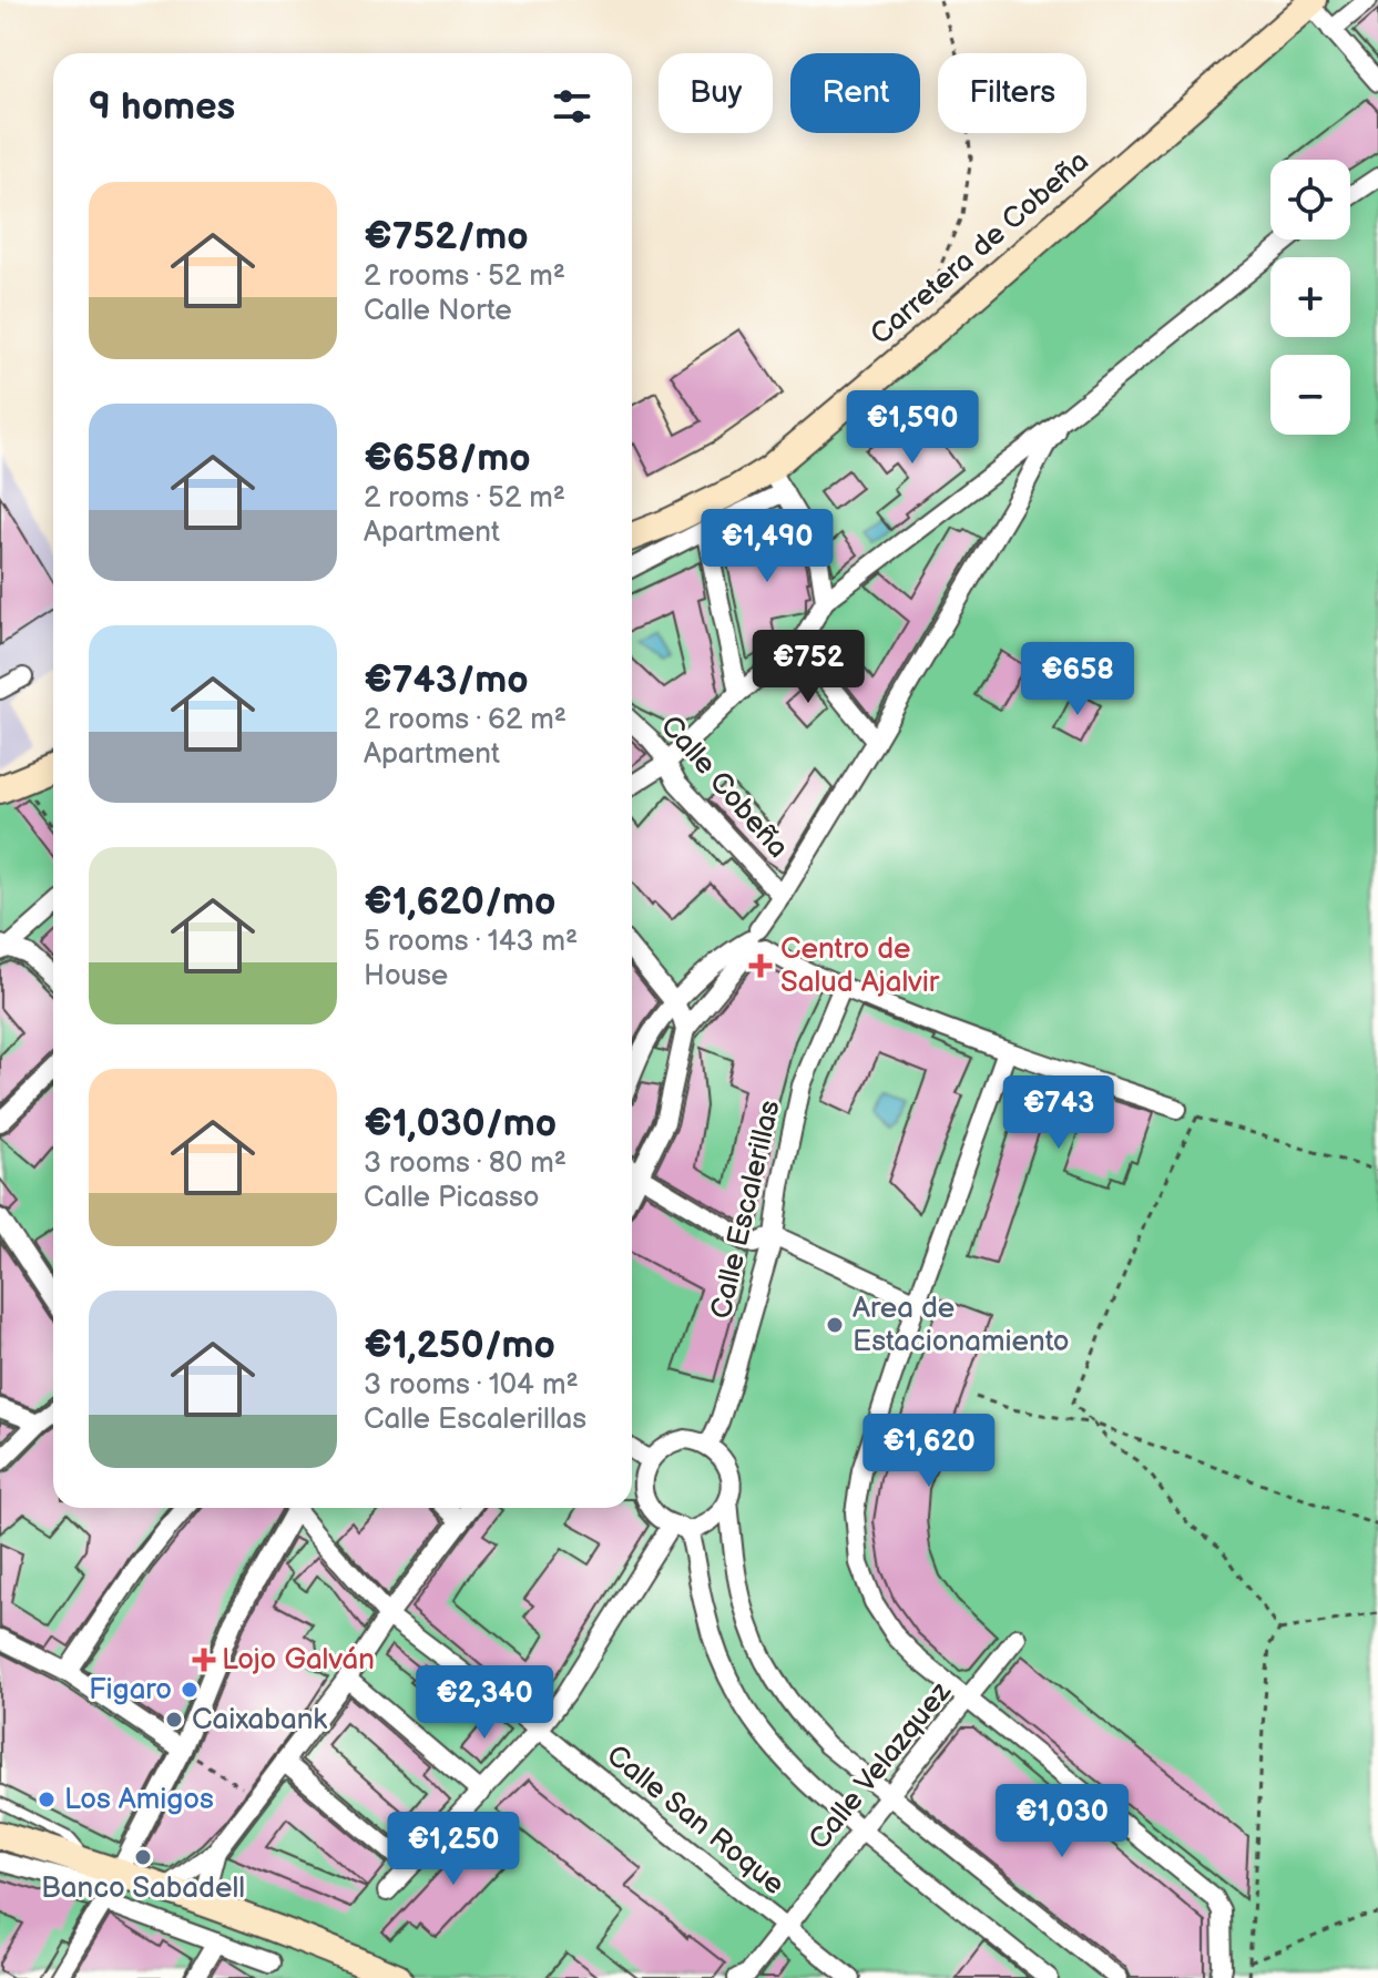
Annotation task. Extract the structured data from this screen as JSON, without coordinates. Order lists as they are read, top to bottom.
{
  "streets": {
    "street": [
      "Carretera de Cobeña",
      "Calle Cobeña",
      "Calle Escalerillas",
      "Calle Velazquez",
      "Calle San Roque"
    ]
  },
  "crossings": [
    ["Calle Velazquez", "Calle San Roque"]
  ],
  "places": {
    "health": ["Centro de Salud Ajalvir", "Lojo Galván"],
    "other": [
      "Area de Estacionamiento",
      "Figaro",
      "Caixabank",
      "Los Amigos",
      "Banco Sabadell"
    ]
  },
  "page": {
    "chip": ["Buy", "Rent", "Filters"],
    "heading": "9 homes",
    "map_buttons": ["+", "−"],
    "list": [
      {
        "name": "€752/mo",
        "note": "2 rooms · 52 m² · Calle Norte"
      },
      {
        "name": "€658/mo",
        "note": "2 rooms · 52 m² · Apartment"
      },
      {
        "name": "€743/mo",
        "note": "2 rooms · 62 m² · Apartment"
      },
      {
        "name": "€1,620/mo",
        "note": "5 rooms · 143 m² · House"
      },
      {
        "name": "€1,030/mo",
        "note": "3 rooms · 80 m² · Calle Picasso"
      },
      {
        "name": "€1,250/mo",
        "note": "3 rooms · 104 m² · Calle Escalerillas"
      }
    ],
    "price": [
      "€1,590",
      "€1,490",
      "€752",
      "€658",
      "€743",
      "€1,620",
      "€2,340",
      "€1,030",
      "€1,250"
    ]
  }
}
